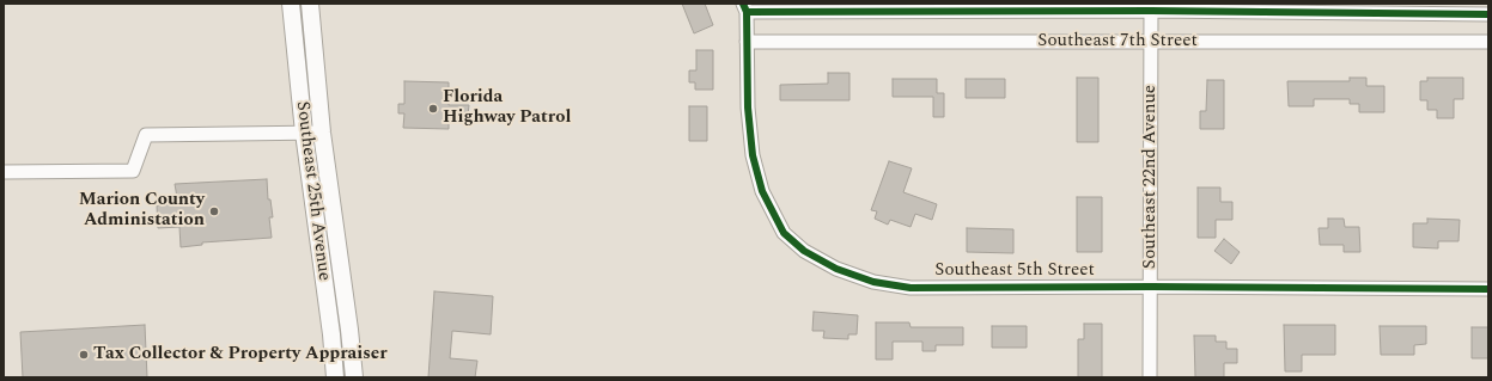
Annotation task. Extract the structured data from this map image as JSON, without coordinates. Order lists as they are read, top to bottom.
{
  "streets": {
    "main road": ["Southeast 25th Avenue"],
    "street": ["Southeast 7th Street", "Southeast 22nd Avenue", "Southeast 5th Street"]
  },
  "crossings": [
    ["Southeast 7th Street", "Southeast 22nd Avenue"],
    ["Southeast 7th Street", "Southeast 5th Street"],
    ["Southeast 22nd Avenue", "Southeast 5th Street"]
  ],
  "places": ["Florida Highway Patrol", "Marion County Administation", "Tax Collector & Property Appraiser"]
}
